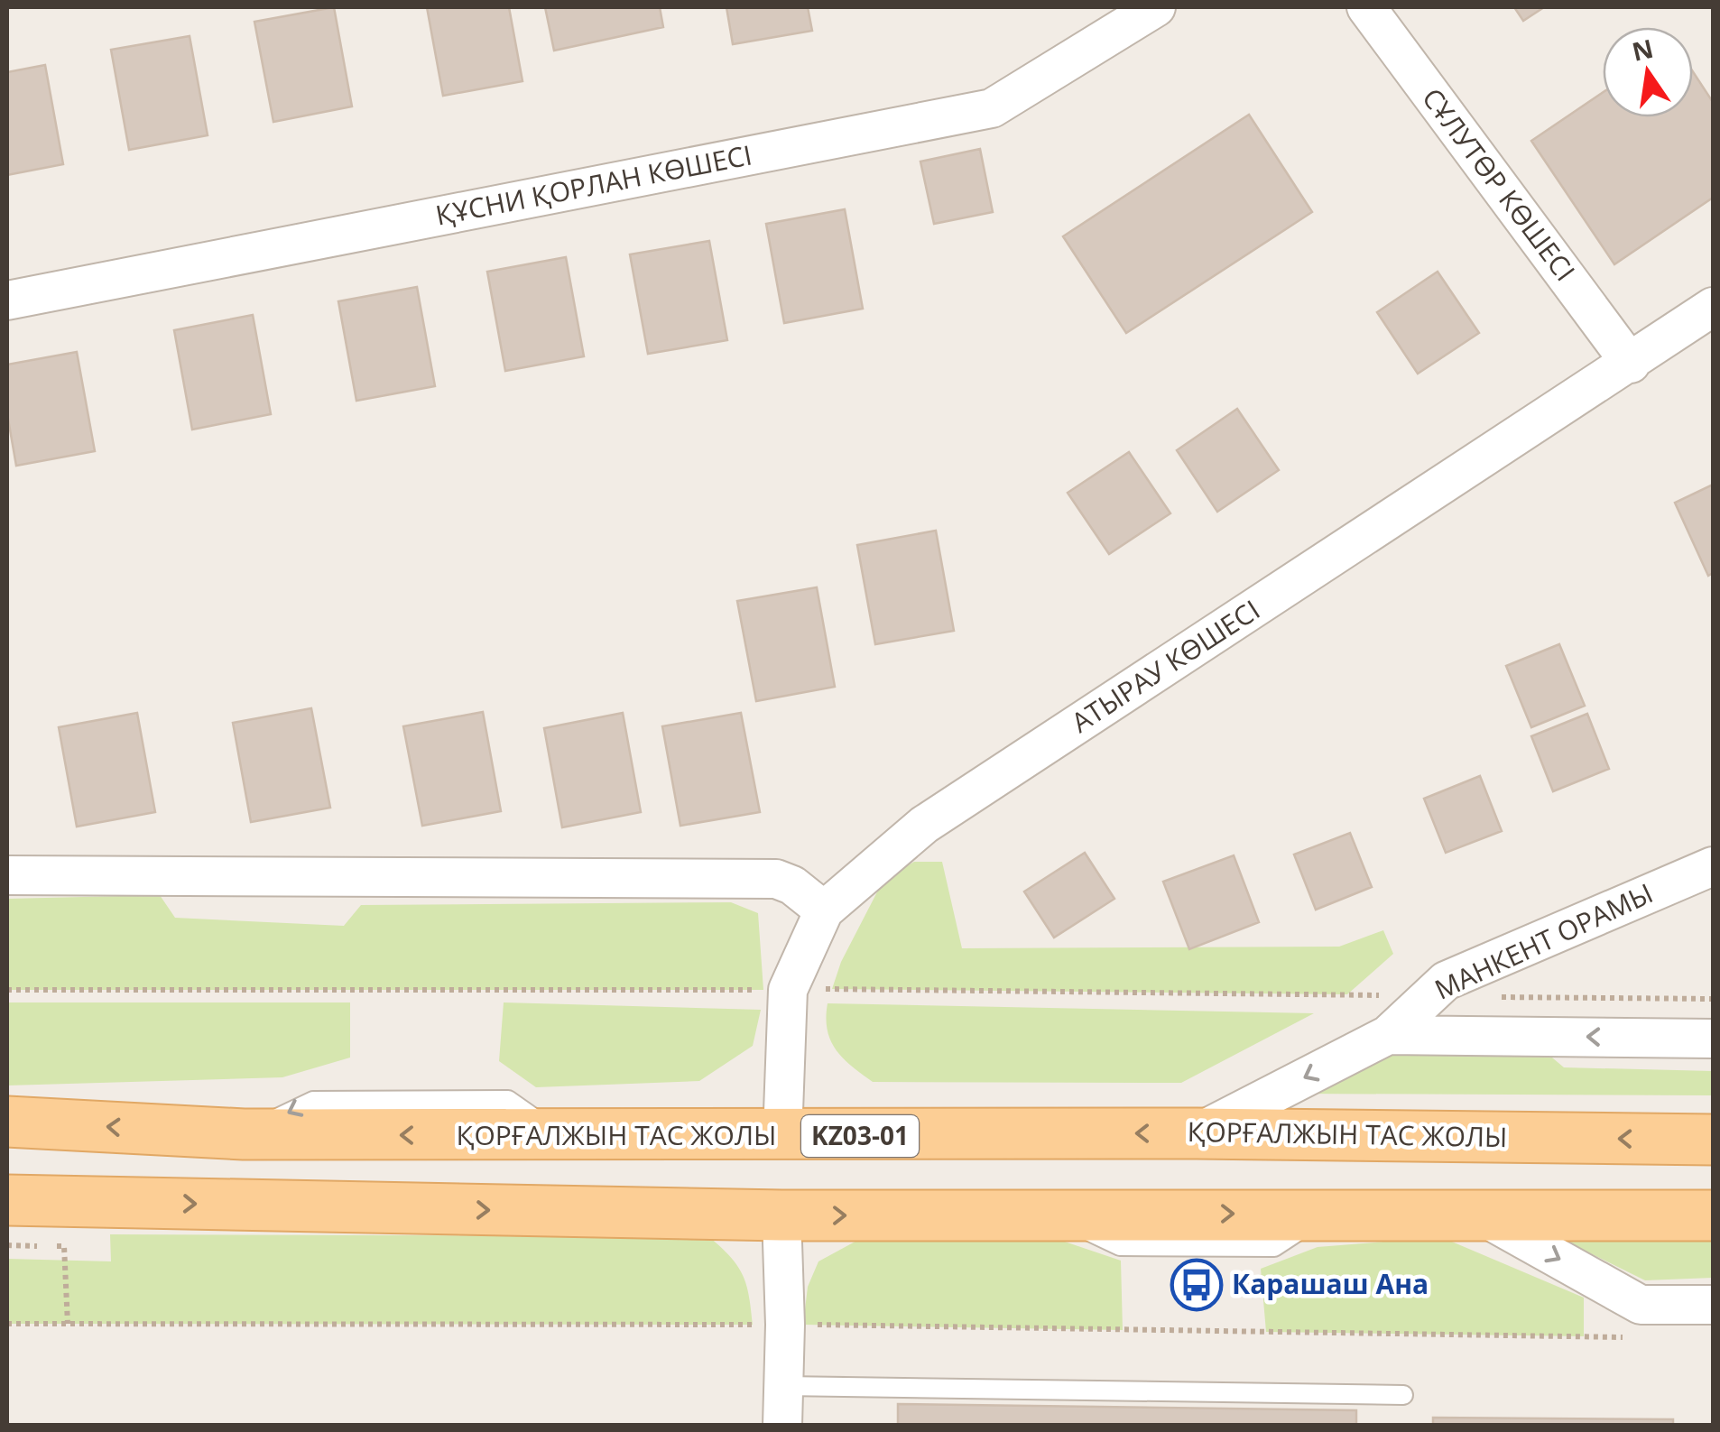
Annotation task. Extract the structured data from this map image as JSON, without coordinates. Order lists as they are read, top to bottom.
{
  "streets": {
    "main road": ["ҚОРҒАЛЖЫН ТАС ЖОЛЫ", "KZ03-01"],
    "street": [
      "СҰЛУТӨР КӨШЕСІ",
      "ҚҰСНИ ҚОРЛАН КӨШЕСІ",
      "АТЫРАУ КӨШЕСІ",
      "МАНКЕНТ ОРАМЫ"
    ]
  },
  "crossings": [
    ["СҰЛУТӨР КӨШЕСІ", "АТЫРАУ КӨШЕСІ"],
    ["АТЫРАУ КӨШЕСІ", "ҚОРҒАЛЖЫН ТАС ЖОЛЫ"]
  ],
  "places": {
    "bus stop": ["Карашаш Ана"]
  },
  "north": "top"
}
